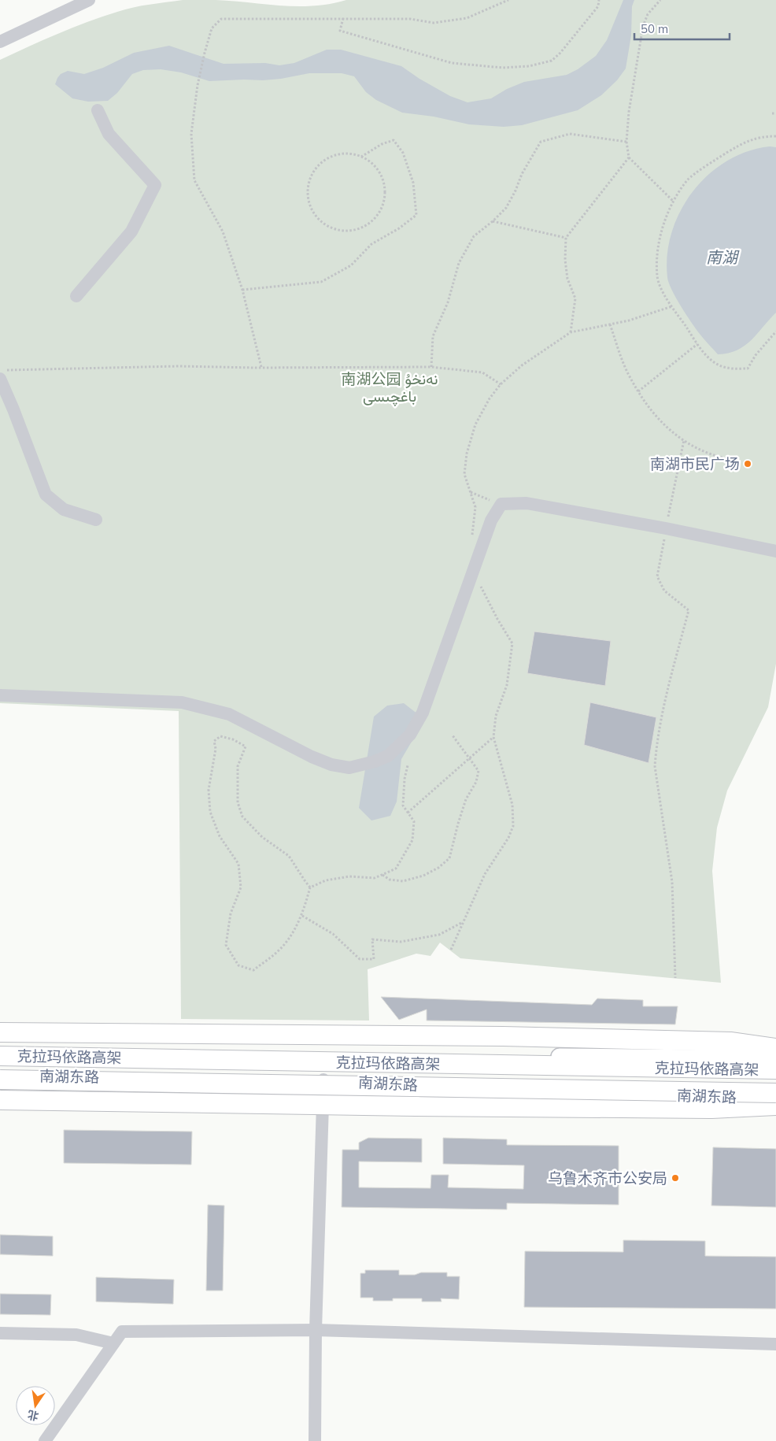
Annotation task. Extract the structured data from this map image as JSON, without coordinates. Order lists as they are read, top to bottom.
{
  "streets": {
    "highway": ["克拉玛依路高架"],
    "main road": ["南湖东路"]
  },
  "water": ["南湖"],
  "parks": ["南湖公园 نەنخۇ باغچىسى"],
  "places": ["南湖市民广场", "乌鲁木齐市公安局"],
  "scale_bar": "50 m",
  "north": "bottom"
}
